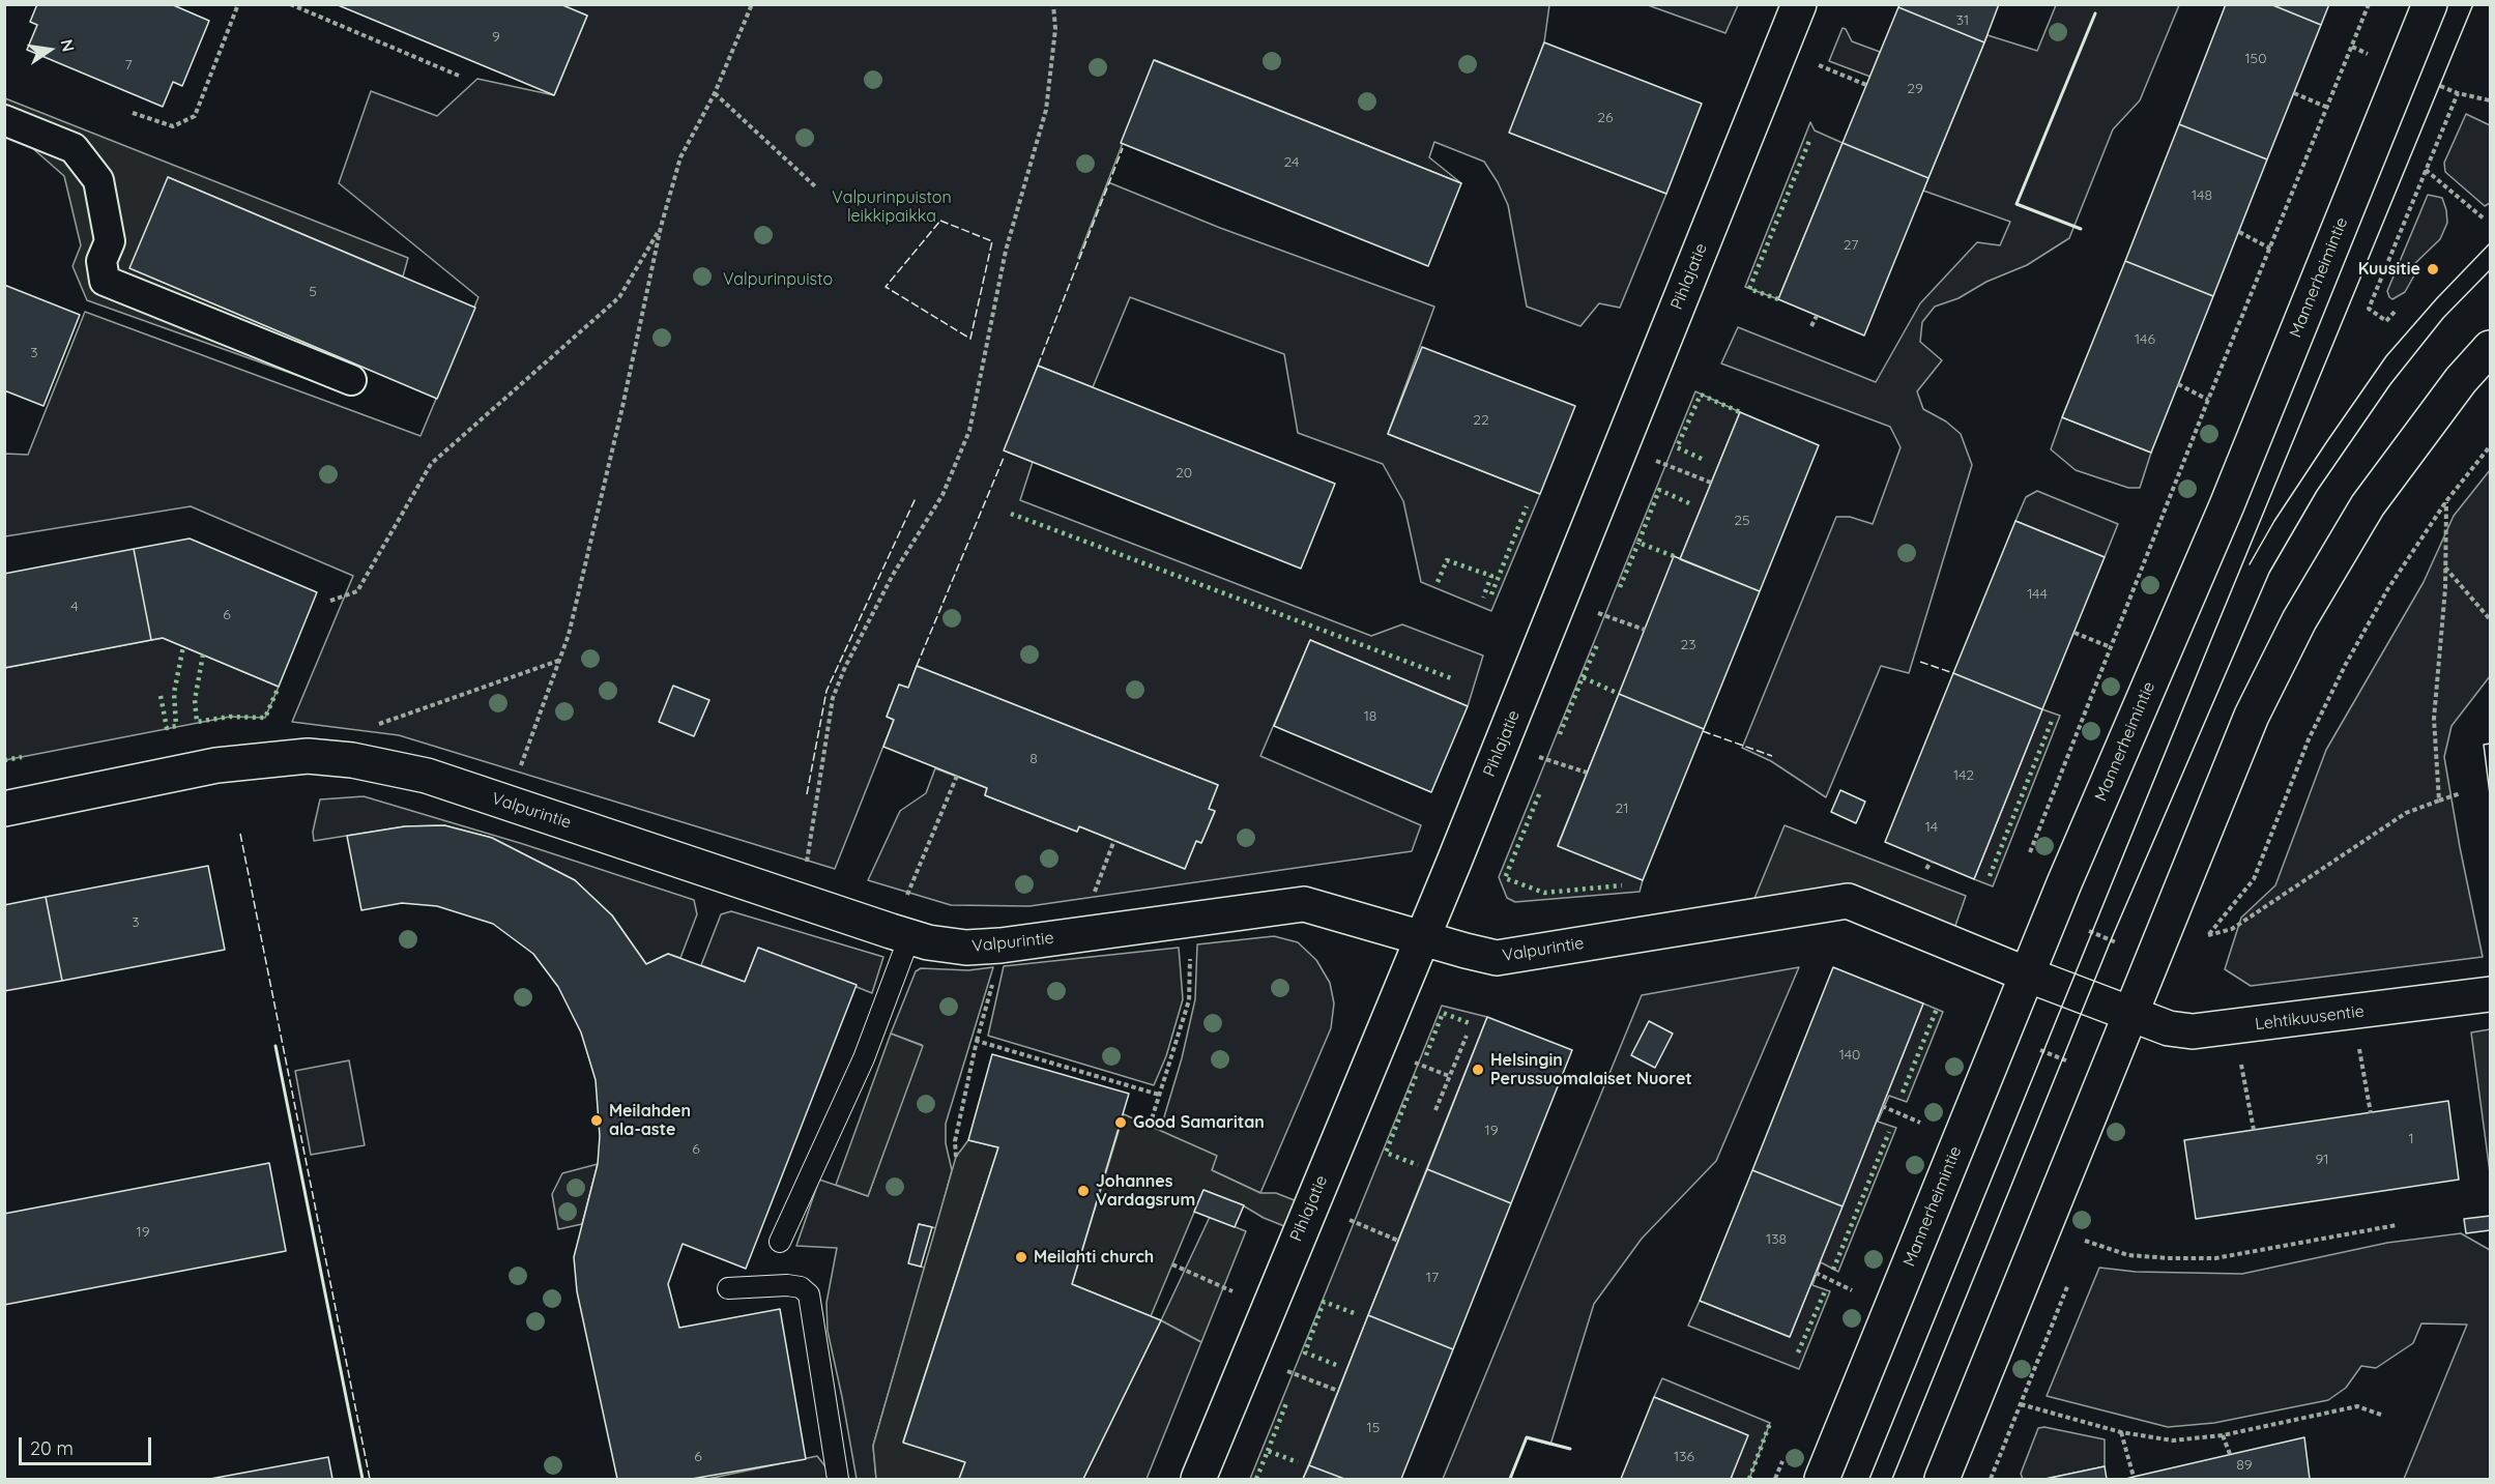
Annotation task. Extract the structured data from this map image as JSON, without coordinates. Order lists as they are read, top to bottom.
{
  "streets": {
    "street": [
      "Pihlajatie",
      "Mannerheimintie",
      "Valpurintie",
      "Lehtikuusentie"
    ]
  },
  "crossings": [
    ["Pihlajatie", "Valpurintie"],
    ["Mannerheimintie", "Valpurintie"],
    ["Mannerheimintie", "Lehtikuusentie"],
    ["Valpurintie", "Lehtikuusentie"]
  ],
  "parks": ["Valpurinpuiston leikkipaikka", "Valpurinpuisto"],
  "places": [
    "Kuusitie",
    "Helsingin Perussuomalaiset Nuoret",
    "Meilahden ala-aste",
    "Good Samaritan",
    "Johannes Vardagsrum",
    "Meilahti church"
  ],
  "house_numbers": [
    "31",
    "9",
    "150",
    "7",
    "29",
    "26",
    "24",
    "148",
    "27",
    "5",
    "146",
    "3",
    "22",
    "20",
    "25",
    "144",
    "4",
    "6",
    "23",
    "18",
    "8",
    "142",
    "21",
    "14",
    "3",
    "140",
    "19",
    "1",
    "6",
    "91",
    "19",
    "138",
    "17",
    "15",
    "6",
    "136",
    "89"
  ],
  "scale_bar": "20 m",
  "north": "right"
}
